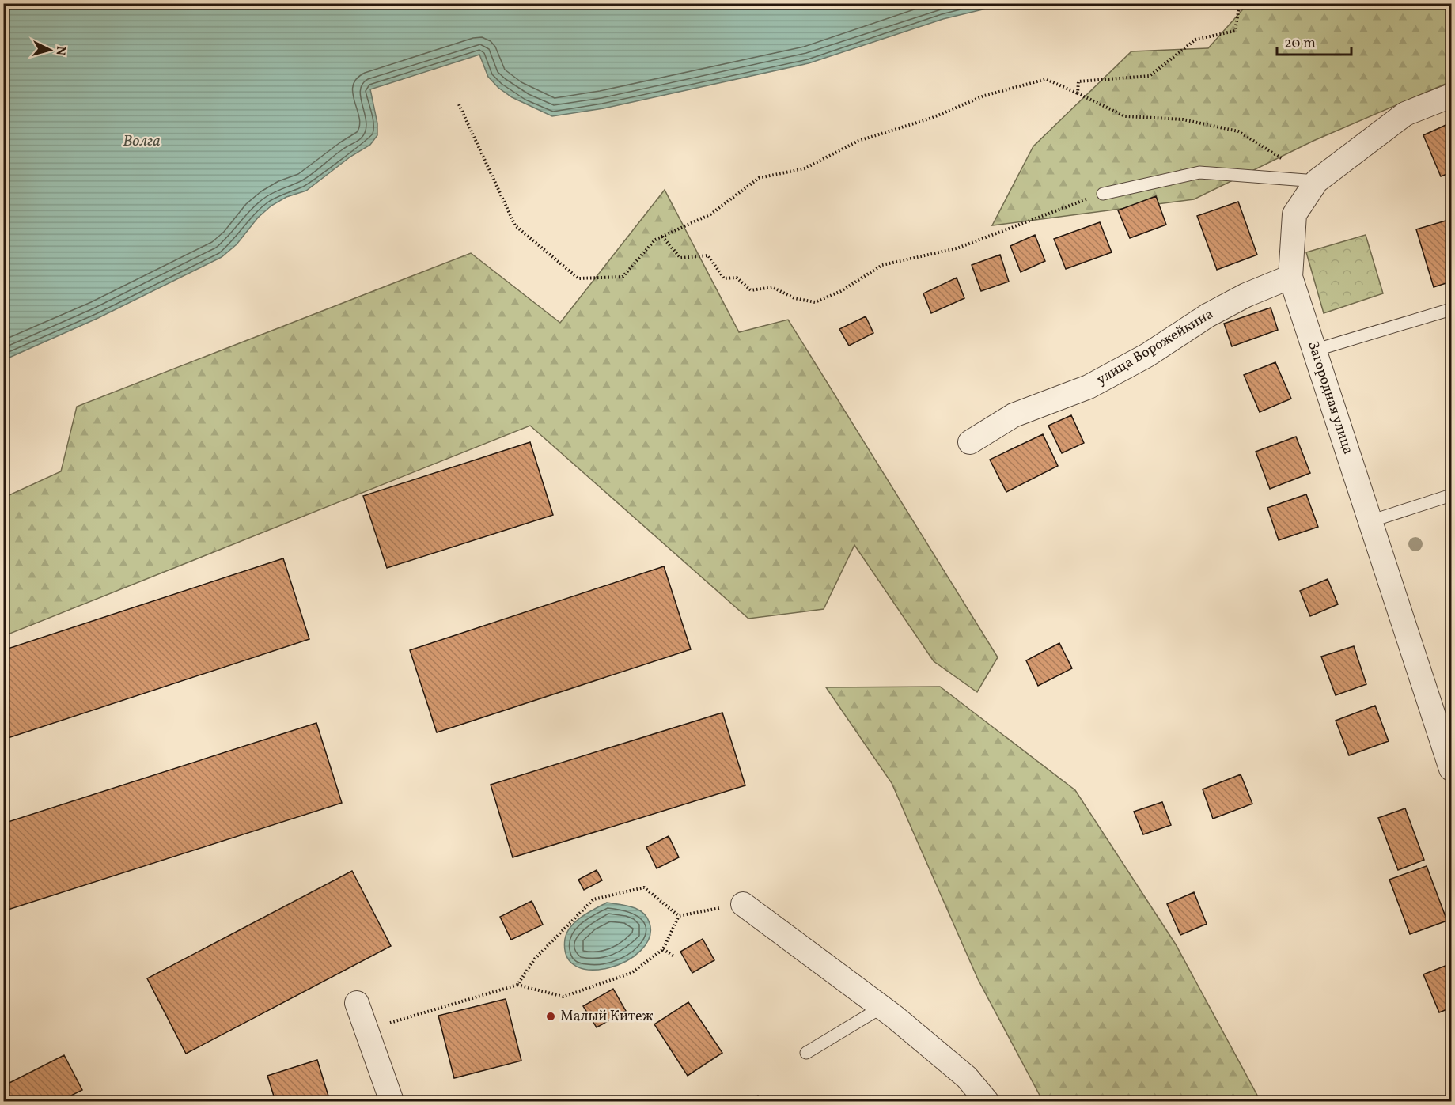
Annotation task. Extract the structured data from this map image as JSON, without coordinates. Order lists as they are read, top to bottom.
{
  "streets": {
    "street": ["улица Ворожейкина", "Загородная улица"]
  },
  "crossings": [
    ["улица Ворожейкина", "Загородная улица"]
  ],
  "water": ["Волга"],
  "places": ["Малый Китеж"],
  "scale_bar": "20 m",
  "north": "right"
}
